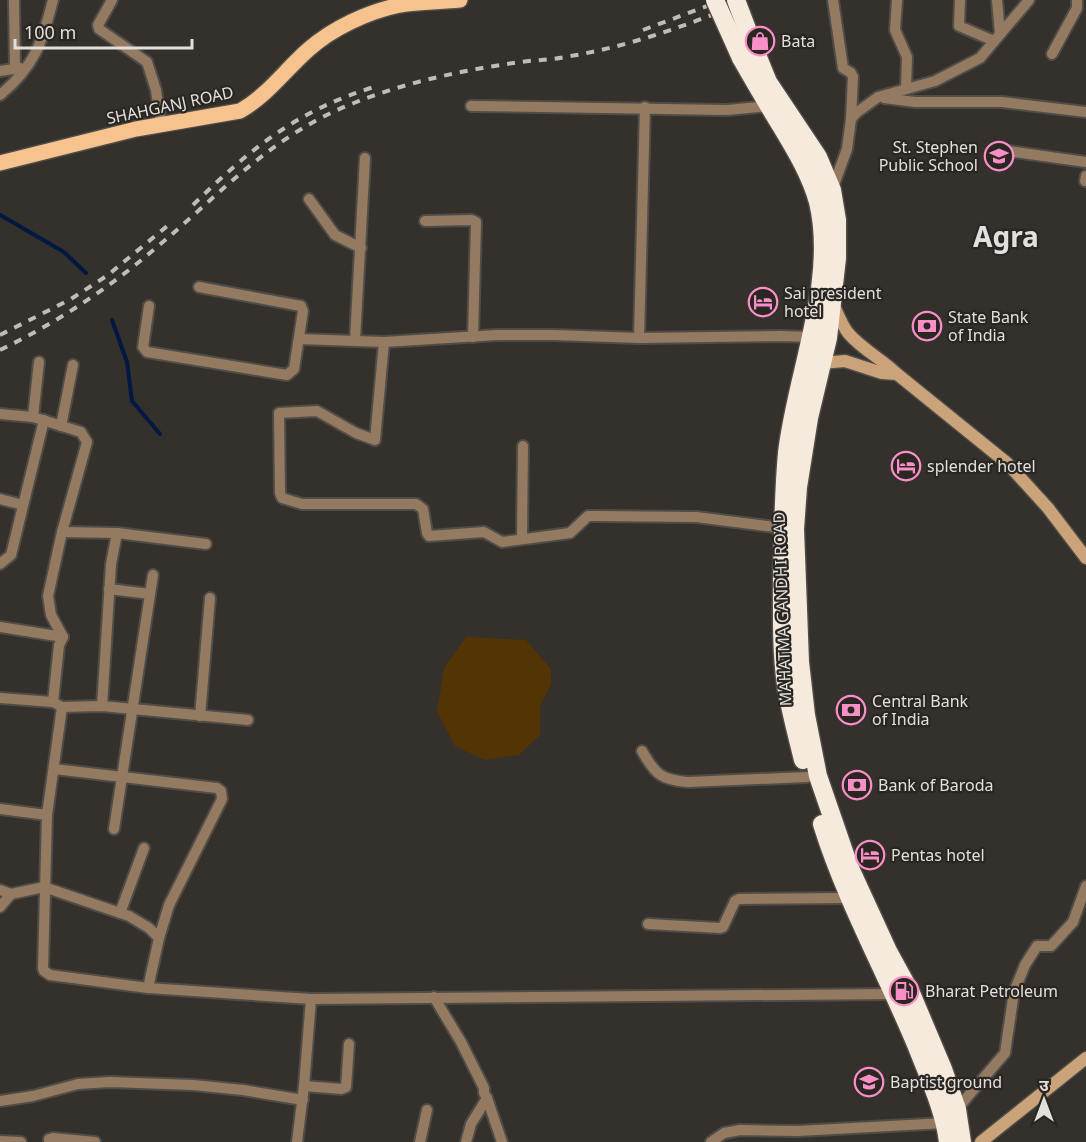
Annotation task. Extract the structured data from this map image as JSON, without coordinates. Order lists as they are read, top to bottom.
{
  "streets": {
    "highway": ["MAHATMA GANDHI ROAD"],
    "main road": ["SHAHGANJ ROAD"]
  },
  "districts": ["Agra"],
  "places": {
    "shop": ["Bata"],
    "school or university": ["St. Stephen Public School", "Baptist ground"],
    "hotel": ["Sai president hotel", "splender hotel", "Pentas hotel"],
    "bank": ["State Bank of India", "Central Bank of India", "Bank of Baroda"],
    "fuel station": ["Bharat Petroleum"]
  },
  "scale_bar": "100 m",
  "north": "top"
}
